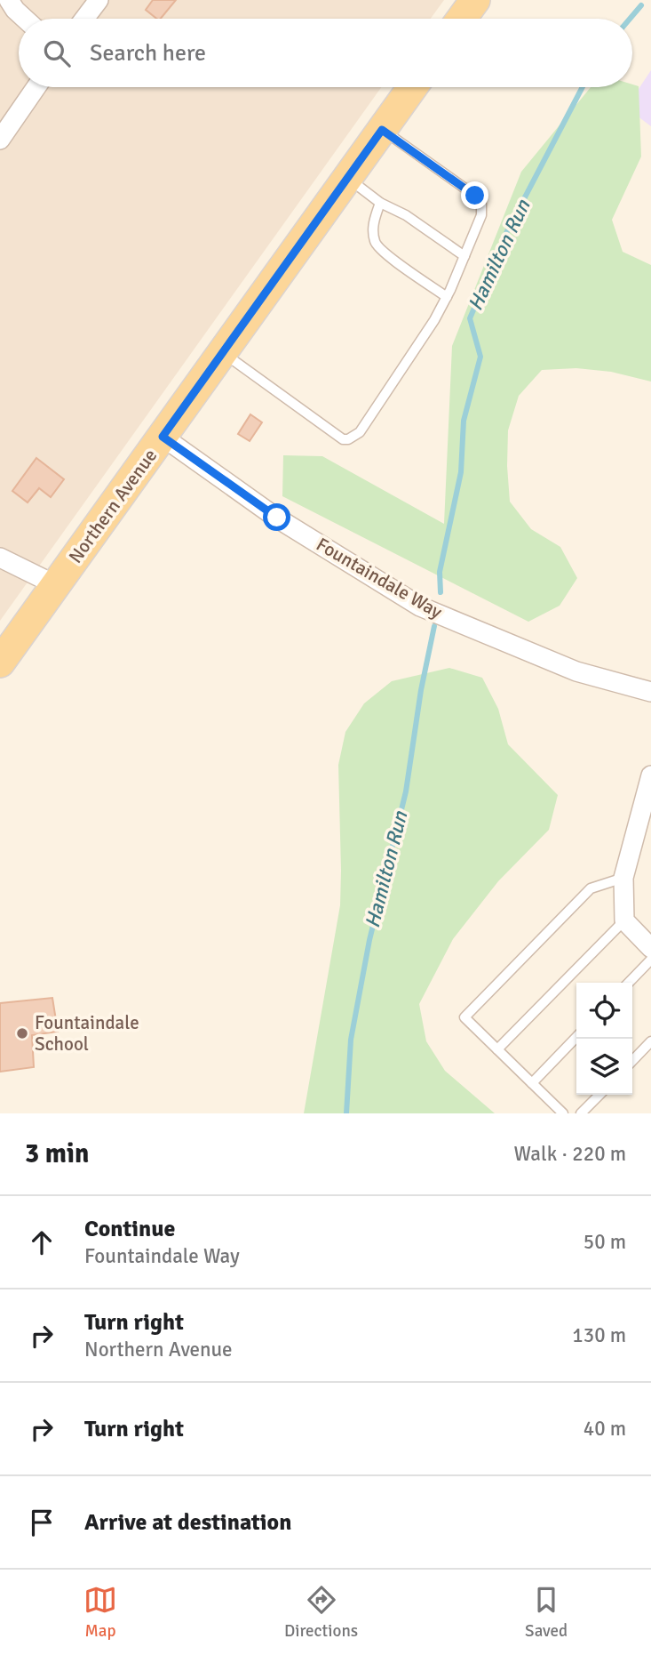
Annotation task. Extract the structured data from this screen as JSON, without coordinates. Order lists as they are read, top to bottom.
{
  "streets": {
    "main road": ["Northern Avenue"],
    "street": ["Fountaindale Way"]
  },
  "crossings": [
    ["Northern Avenue", "Fountaindale Way"]
  ],
  "water": ["Hamilton Run"],
  "places": ["Fountaindale School"],
  "page": {
    "search": "Search here",
    "heading": ["3 min", "Walk · 220 m"],
    "list": [
      ["Continue", "Fountaindale Way", "50 m"],
      ["Turn right", "Northern Avenue", "130 m"],
      ["Turn right", "40 m"],
      "Arrive at destination"
    ],
    "nav": ["Map", "Directions", "Saved"]
  }
}
